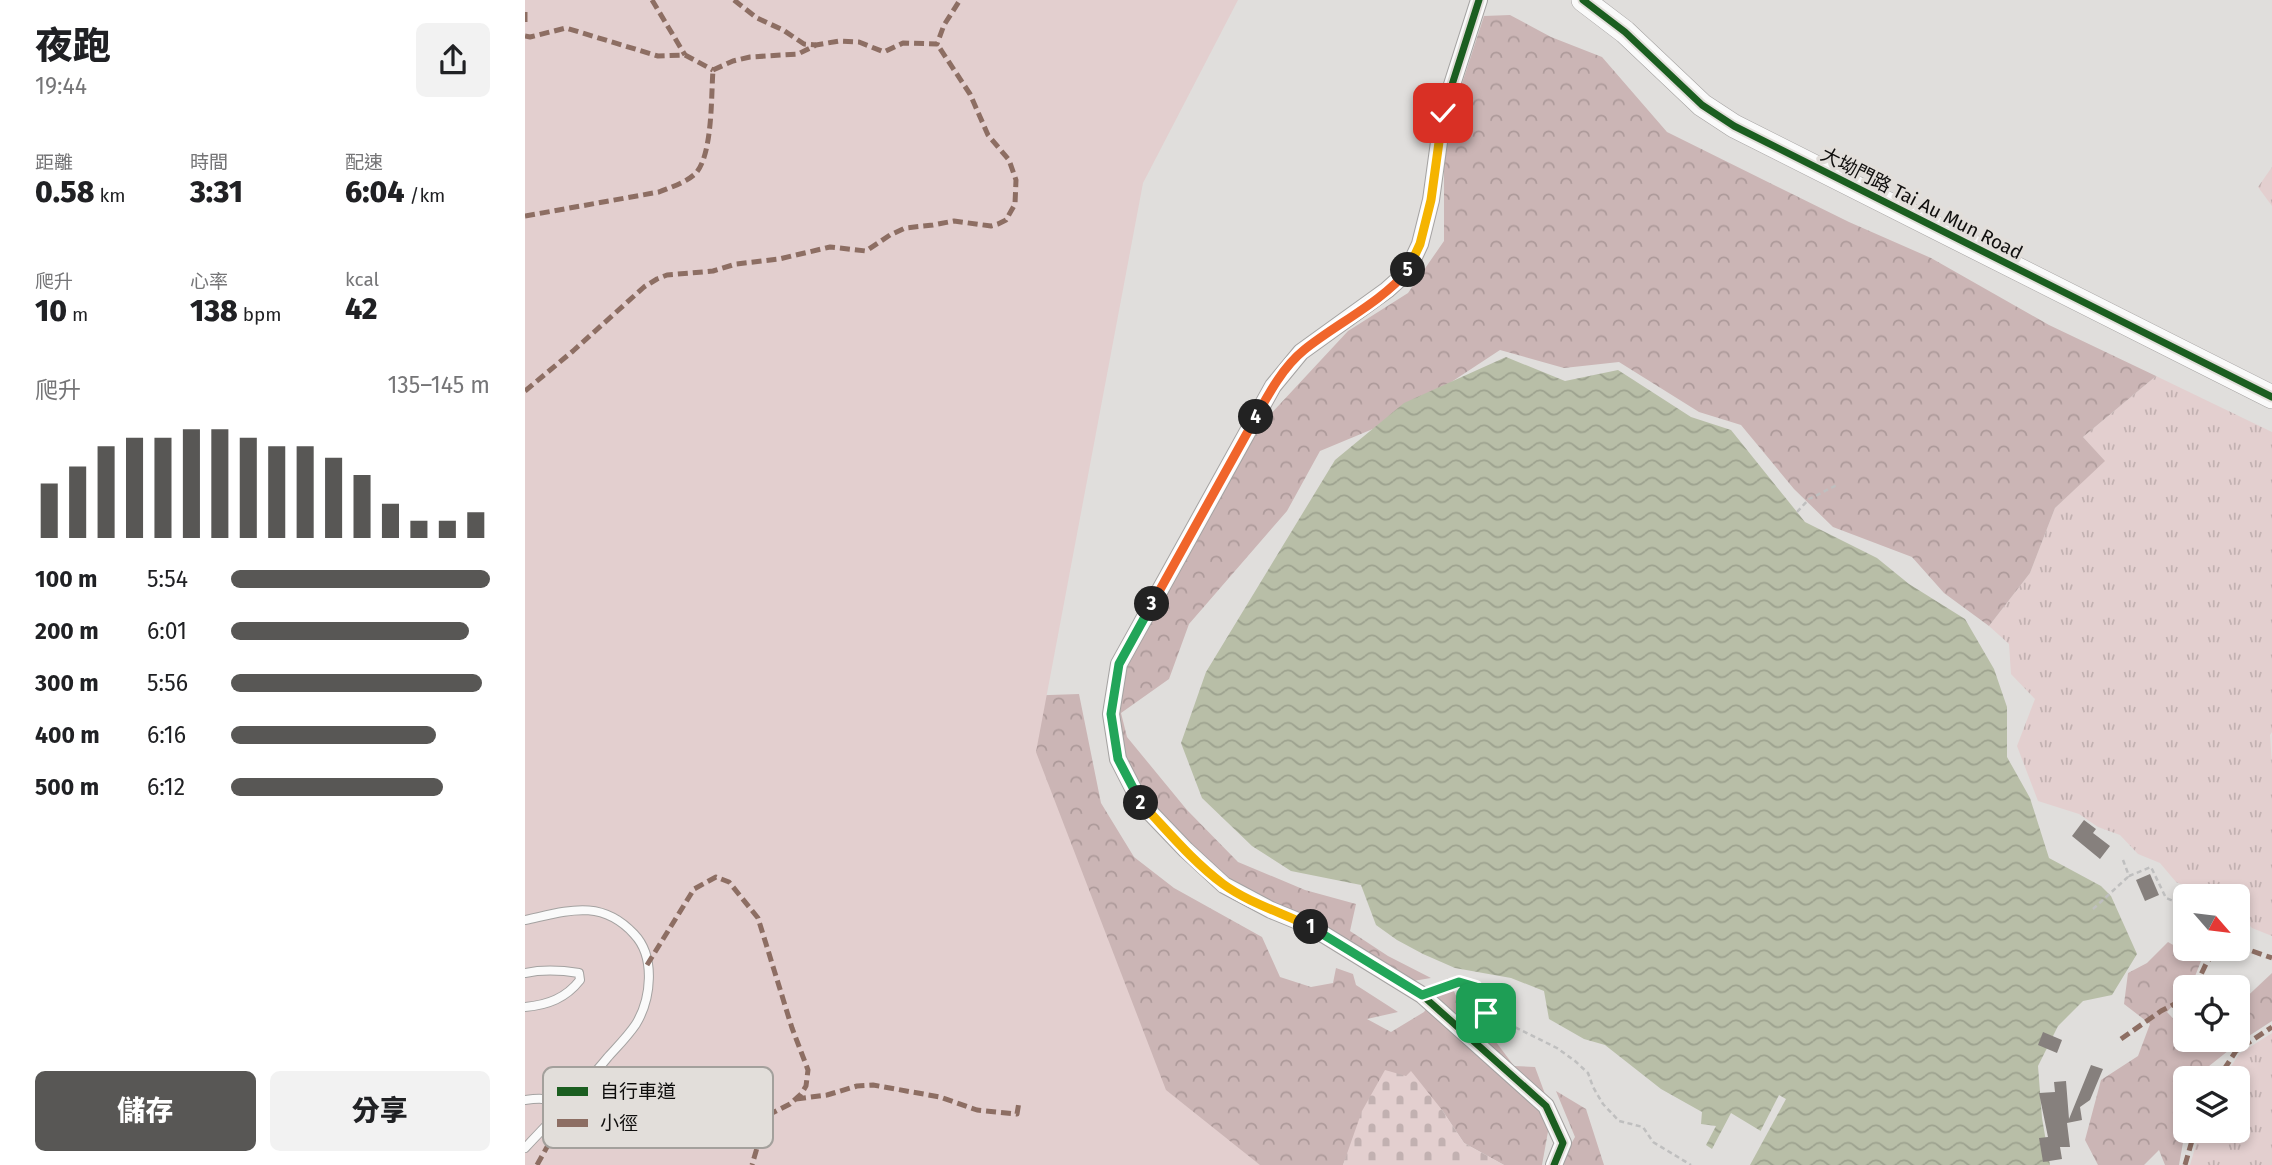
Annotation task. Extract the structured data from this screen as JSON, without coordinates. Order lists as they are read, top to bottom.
{
  "streets": {
    "street": ["大坳門路 Tai Au Mun Road"]
  },
  "legend": ["自行車道", "小徑"],
  "north": "bottom right",
  "page": {
    "heading": ["夜跑", "19:44"],
    "stats": [
      ["距離", "0.58 km"],
      ["時間", "3:31"],
      ["配速", "6:04 /km"],
      ["爬升", "10 m"],
      ["心率", "138 bpm"],
      ["kcal", "42"]
    ],
    "pins": [
      "5",
      "4",
      "3",
      "2",
      "1"
    ],
    "chart": ["爬升", "135–145 m"],
    "list": [
      {
        "name": "100 m",
        "note": "5:54"
      },
      {
        "name": "200 m",
        "note": "6:01"
      },
      {
        "name": "300 m",
        "note": "5:56"
      },
      {
        "name": "400 m",
        "note": "6:16"
      },
      {
        "name": "500 m",
        "note": "6:12"
      }
    ],
    "buttons": ["儲存", "分享"]
  }
}
